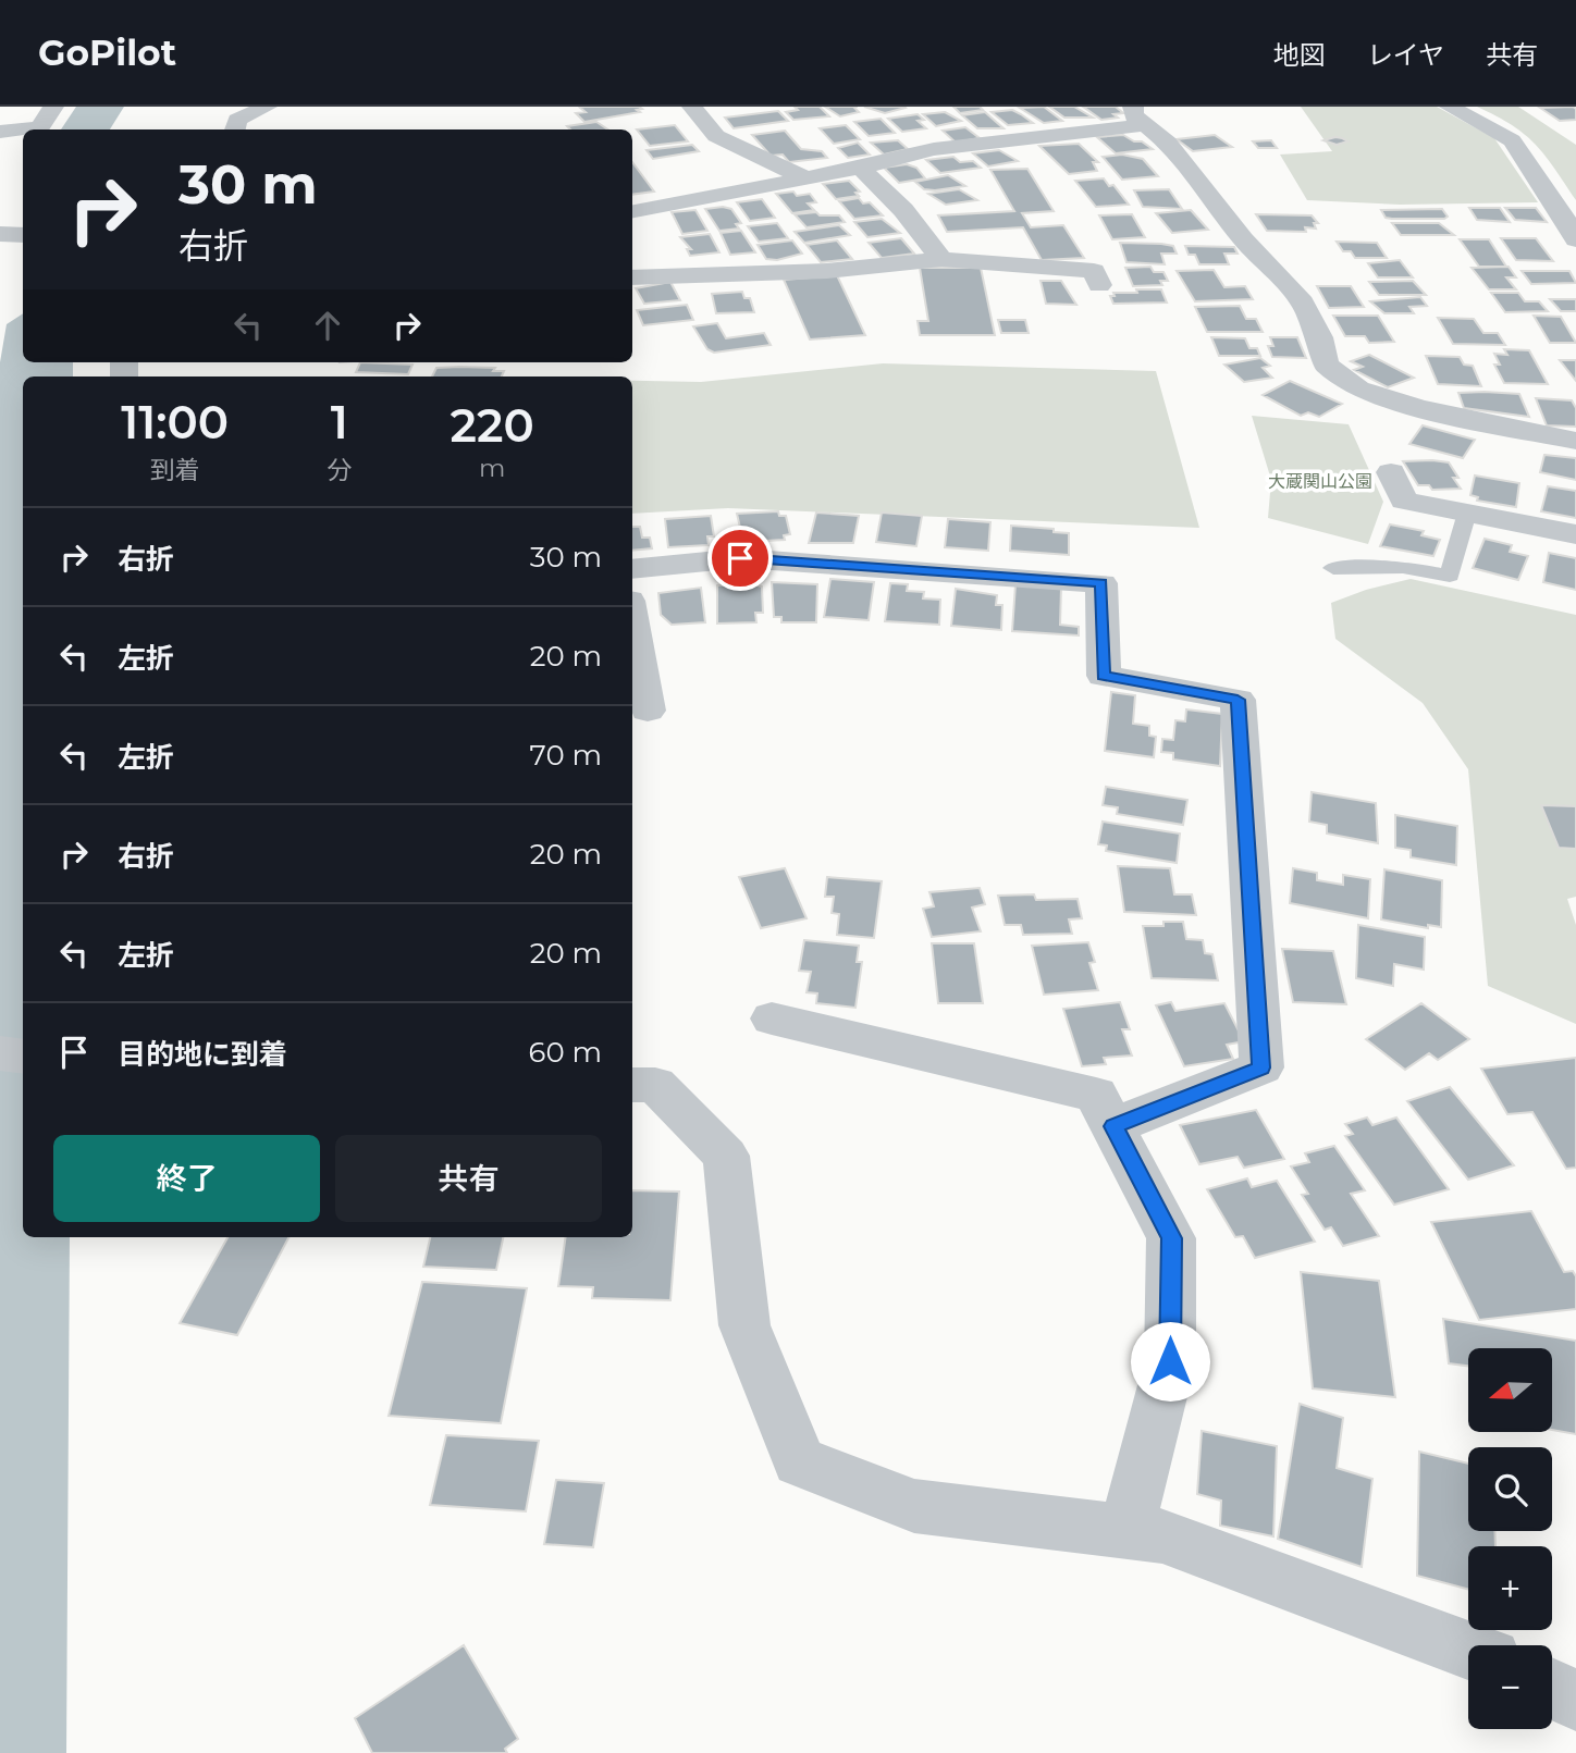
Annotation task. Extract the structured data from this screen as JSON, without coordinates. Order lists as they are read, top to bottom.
{
  "parks": ["大蔵関山公園"],
  "north": "left",
  "page": {
    "header": "GoPilot",
    "nav": ["地図", "レイヤ", "共有"],
    "turn": ["30 m", "右折"],
    "eta": [
      "11:00",
      "到着",
      "1",
      "分",
      "220",
      "m"
    ],
    "list": [
      {
        "name": "右折",
        "value": "30 m"
      },
      {
        "name": "左折",
        "value": "20 m"
      },
      {
        "name": "左折",
        "value": "70 m"
      },
      {
        "name": "右折",
        "value": "20 m"
      },
      {
        "name": "左折",
        "value": "20 m"
      },
      {
        "name": "目的地に到着",
        "value": "60 m"
      }
    ],
    "buttons": ["終了", "共有"],
    "map_buttons": ["+", "−"]
  }
}
